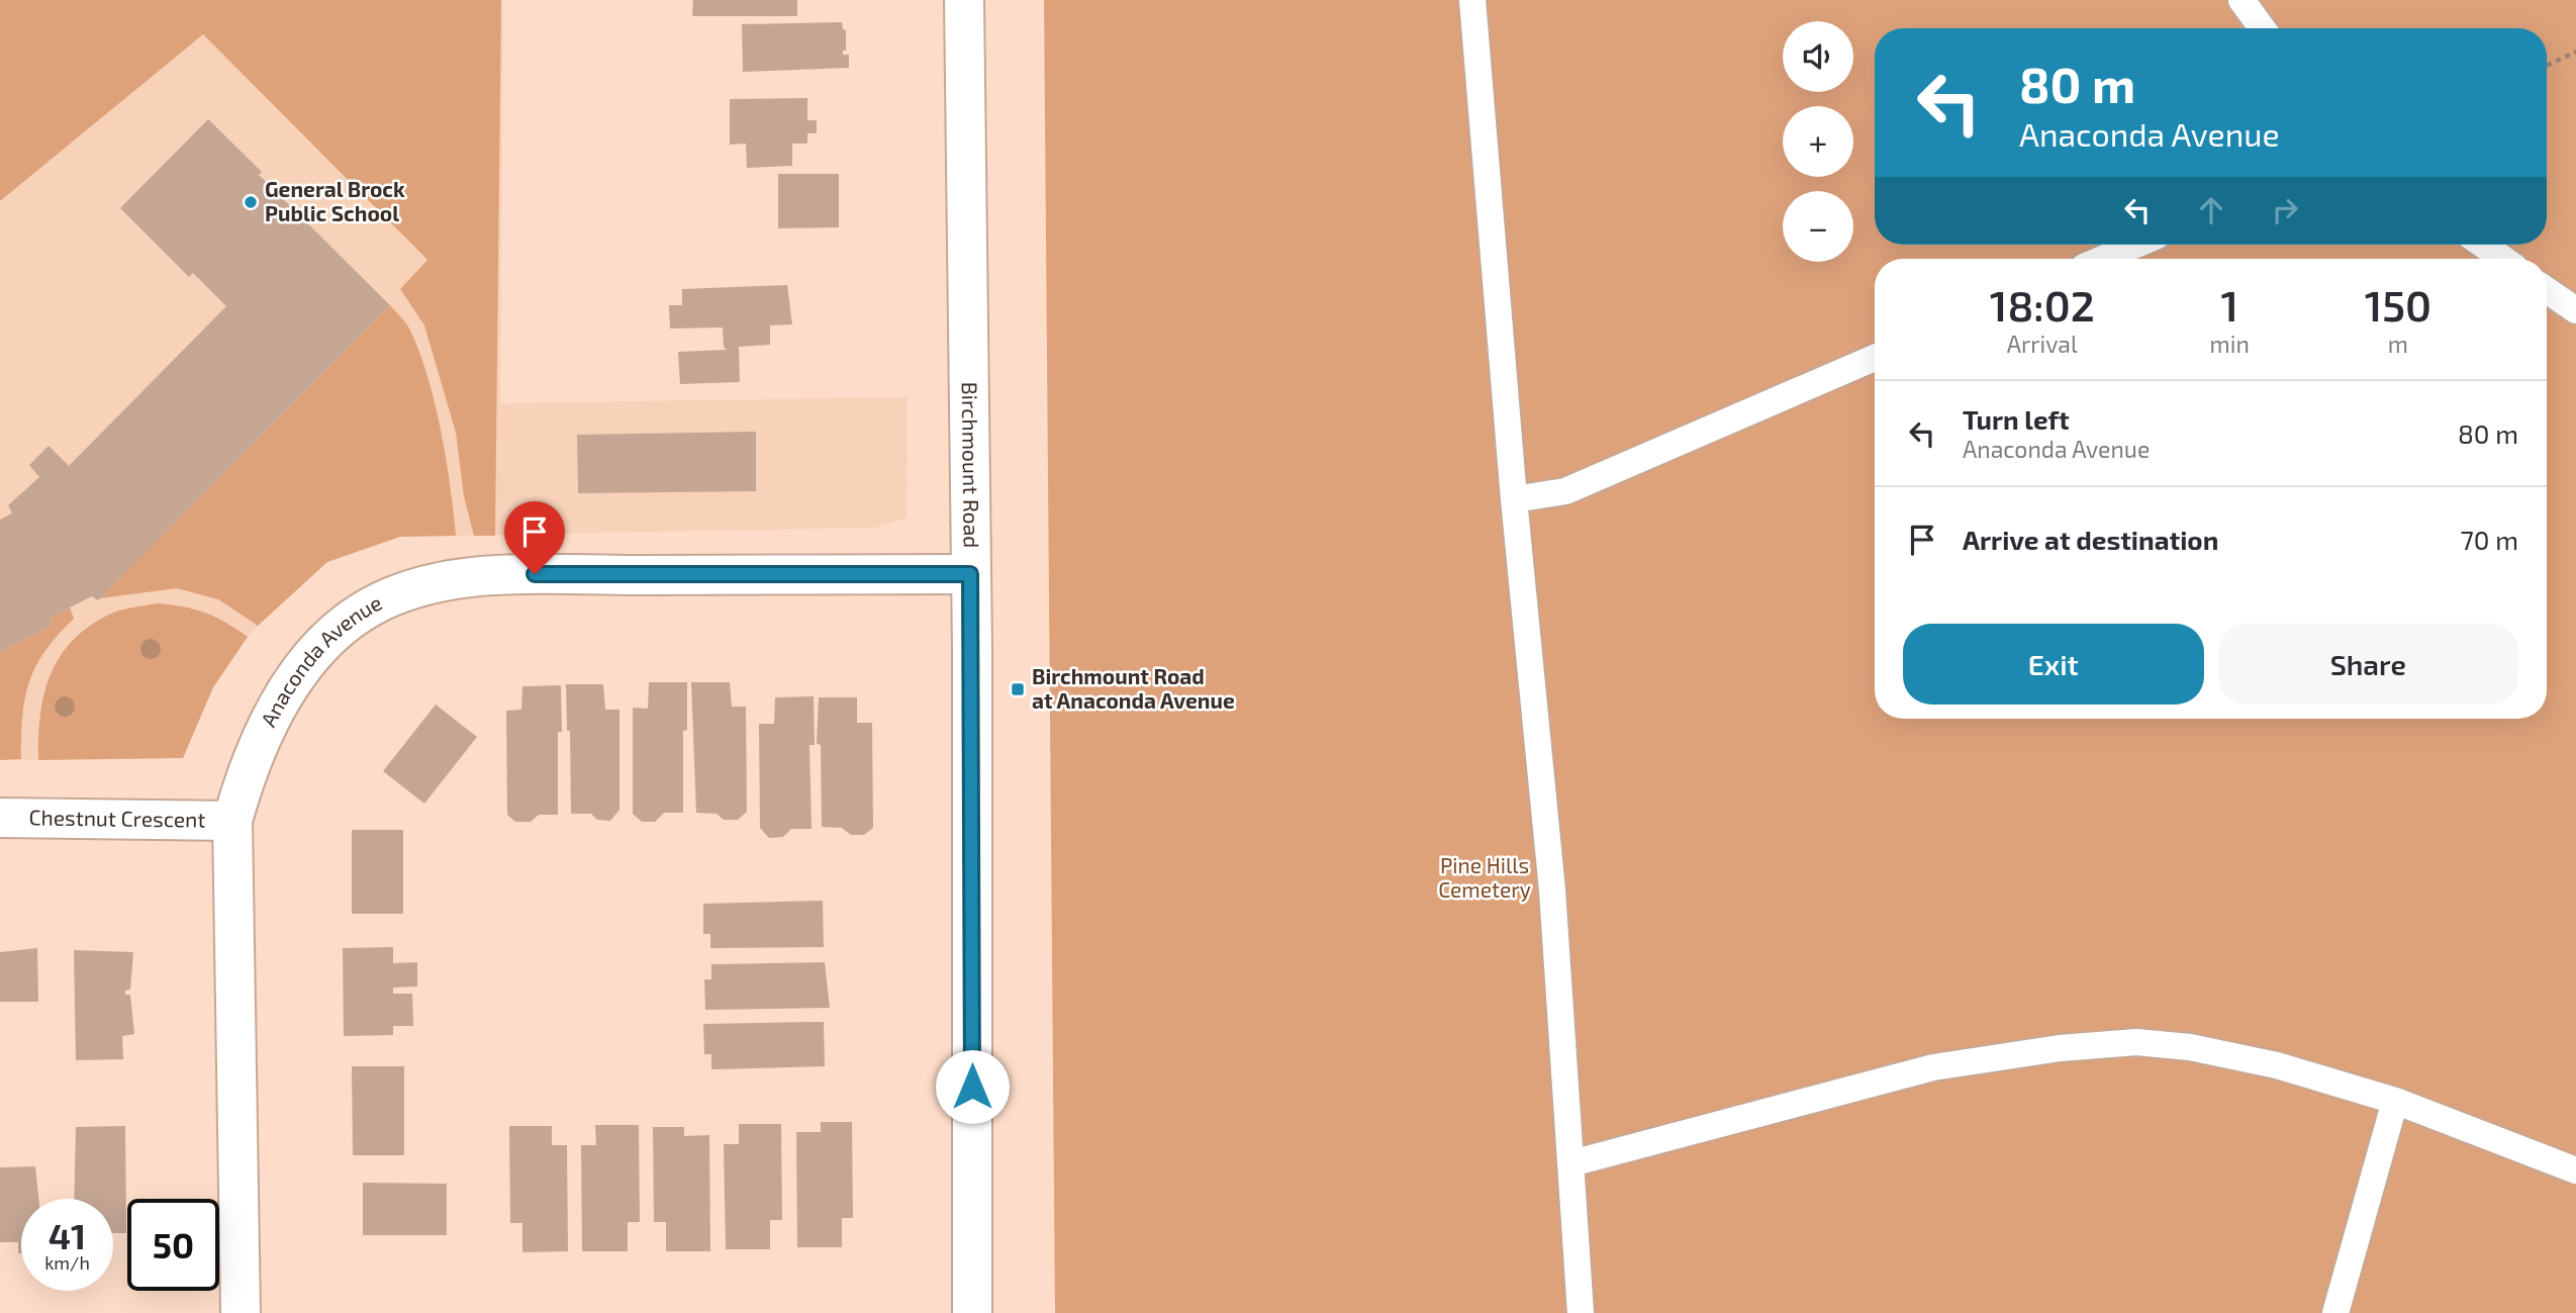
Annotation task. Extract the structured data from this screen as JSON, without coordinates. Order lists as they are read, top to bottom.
{
  "streets": {
    "street": ["Birchmount Road", "Anaconda Avenue", "Chestnut Crescent"]
  },
  "crossings": [
    ["Birchmount Road", "Anaconda Avenue"],
    ["Anaconda Avenue", "Chestnut Crescent"]
  ],
  "parks": ["Pine Hills Cemetery"],
  "places": {
    "other": ["General Brock Public School"],
    "transit": ["Birchmount Road at Anaconda Avenue"]
  },
  "page": {
    "map_buttons": ["+", "−"],
    "turn": ["80 m", "Anaconda Avenue"],
    "eta": [
      "18:02",
      "Arrival",
      "1",
      "min",
      "150",
      "m"
    ],
    "list": [
      {
        "name": "Turn left",
        "note": "Anaconda Avenue",
        "value": "80 m"
      },
      {
        "name": "Arrive at destination",
        "value": "70 m"
      }
    ],
    "buttons": ["Exit", "Share"],
    "speed": "41 km/h",
    "limit": "50"
  }
}
